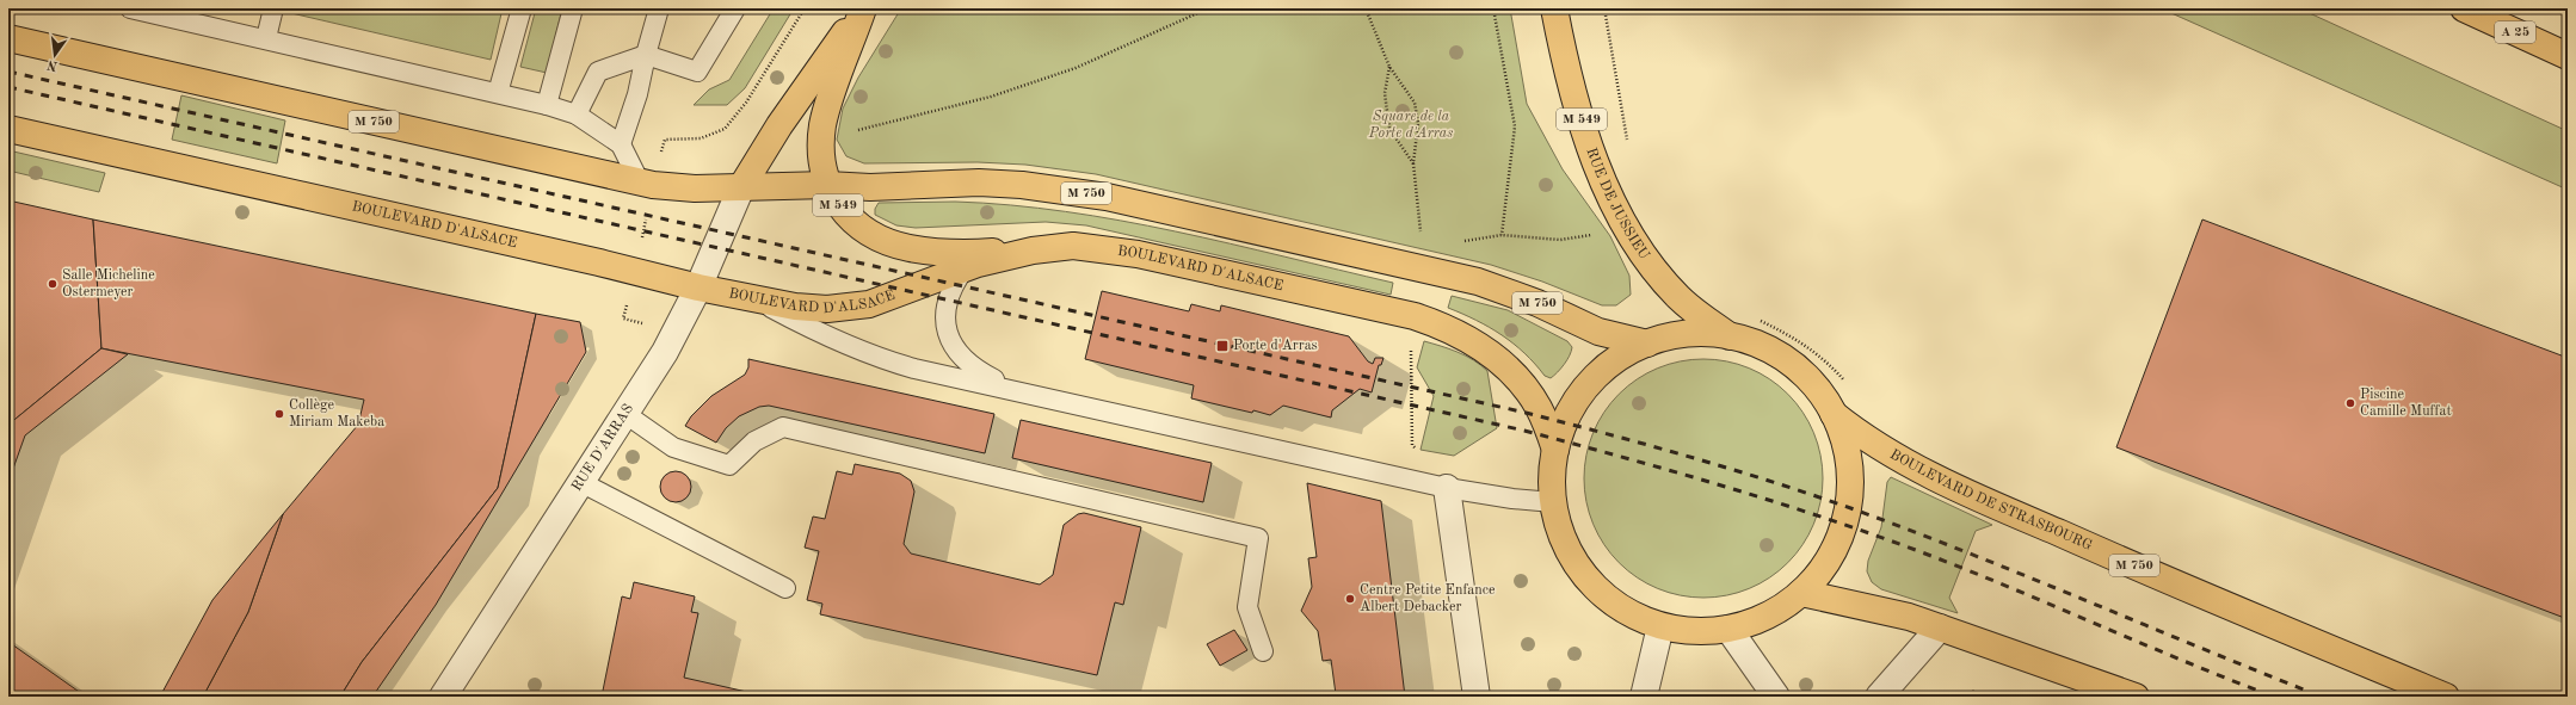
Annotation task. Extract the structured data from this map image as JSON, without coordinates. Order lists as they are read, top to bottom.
{
  "streets": {
    "main road": [
      "A 25",
      "M 549",
      "M 750",
      "RUE DE JUSSIEU",
      "BOULEVARD D'ALSACE",
      "BOULEVARD DE STRASBOURG"
    ],
    "street": ["RUE D'ARRAS"]
  },
  "crossings": [
    ["M 549", "M 750"],
    ["M 549", "BOULEVARD D'ALSACE"],
    ["M 549", "RUE D'ARRAS"],
    ["M 750", "RUE D'ARRAS"],
    ["BOULEVARD D'ALSACE", "RUE D'ARRAS"]
  ],
  "parks": ["Square de la Porte d'Arras"],
  "places": {
    "other": [
      "Salle Micheline Ostermeyer",
      "Piscine Camille Muffat",
      "Collège Miriam Makeba",
      "Centre Petite Enfance Albert Debacker"
    ],
    "transit": ["Porte d'Arras"]
  },
  "north": "bottom"
}
